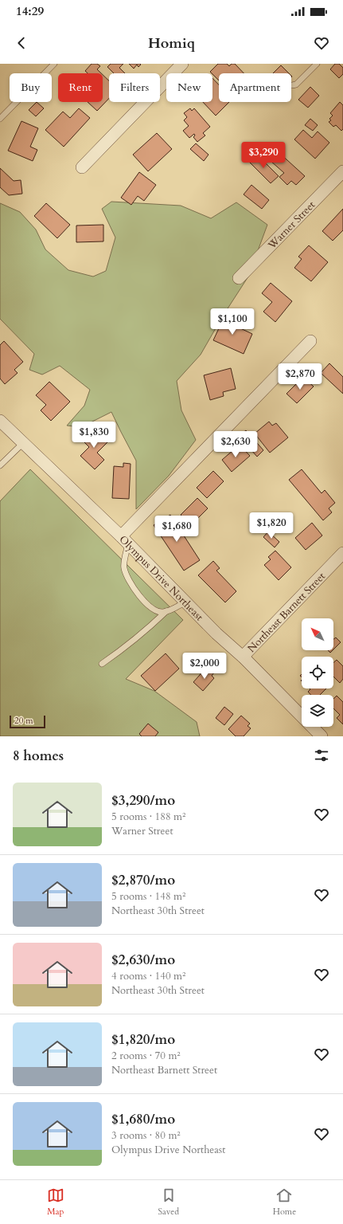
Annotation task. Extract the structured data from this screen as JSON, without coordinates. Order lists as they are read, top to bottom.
{
  "streets": {
    "street": ["Warner Street", "Olympus Drive Northeast", "Northeast Barnett Street"]
  },
  "crossings": [
    ["Olympus Drive Northeast", "Northeast Barnett Street"]
  ],
  "scale_bar": "20 m",
  "north": "top left",
  "page": {
    "status": "14:29",
    "header": "Homiq",
    "chip": [
      "Buy",
      "Rent",
      "Filters",
      "New",
      "Apartment"
    ],
    "price": [
      "$3,290",
      "$1,100",
      "$2,870",
      "$1,830",
      "$2,630",
      "$1,820",
      "$1,680",
      "$2,000"
    ],
    "scale": "20 m",
    "heading": "8 homes",
    "list": [
      {
        "name": "$3,290/mo",
        "note": "5 rooms · 188 m² · Warner Street"
      },
      {
        "name": "$2,870/mo",
        "note": "5 rooms · 148 m² · Northeast 30th Street"
      },
      {
        "name": "$2,630/mo",
        "note": "4 rooms · 140 m² · Northeast 30th Street"
      },
      {
        "name": "$1,820/mo",
        "note": "2 rooms · 70 m² · Northeast Barnett Street"
      },
      {
        "name": "$1,680/mo",
        "note": "3 rooms · 80 m² · Olympus Drive Northeast"
      }
    ],
    "tabs": ["Map", "Saved", "Home"]
  }
}
